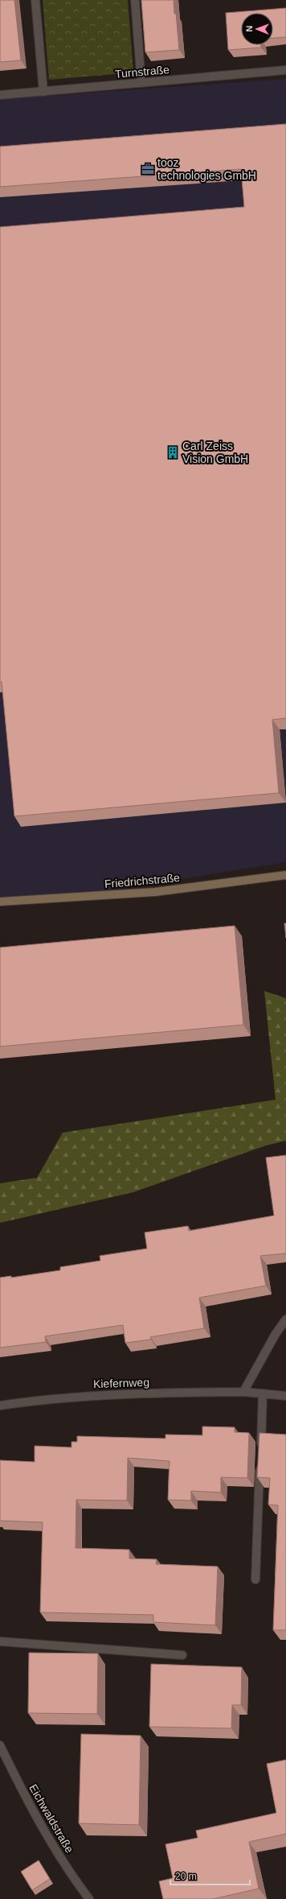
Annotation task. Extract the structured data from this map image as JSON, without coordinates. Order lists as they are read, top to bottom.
{
  "streets": {
    "main road": ["Friedrichstraße"],
    "street": ["Turnstraße", "Kiefernweg", "Eichwaldstraße"]
  },
  "places": {
    "office": ["tooz technologies GmbH"],
    "building": ["Carl Zeiss Vision GmbH"]
  },
  "scale_bar": "20 m",
  "north": "left"
}
